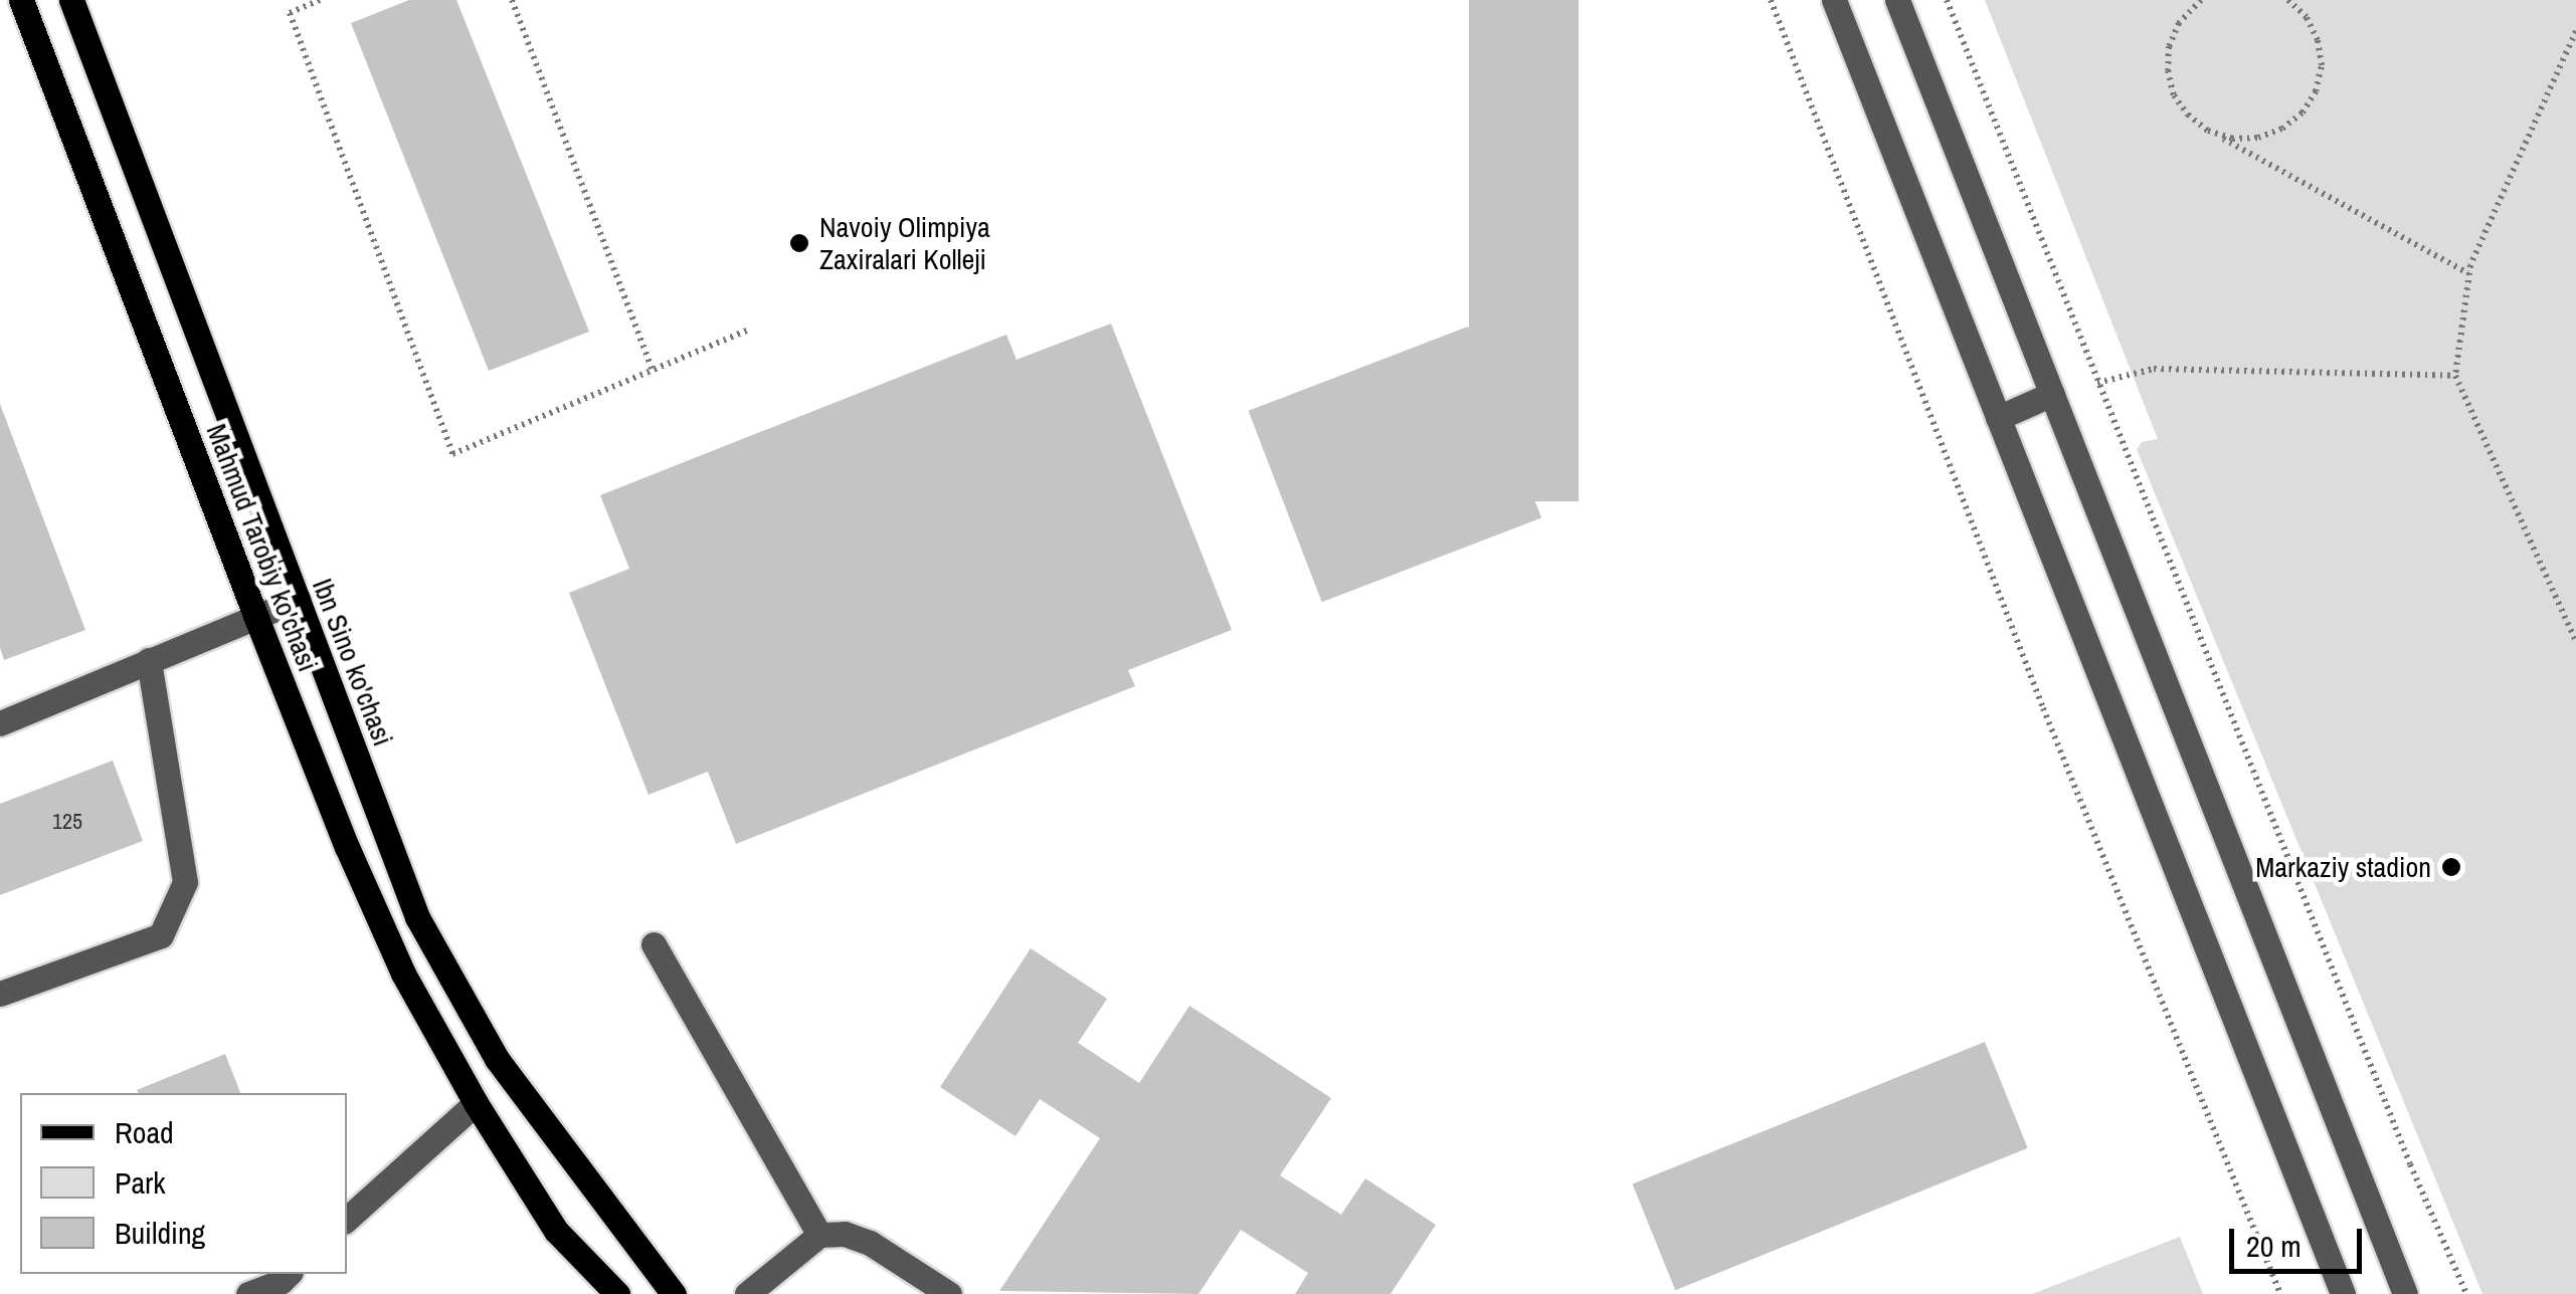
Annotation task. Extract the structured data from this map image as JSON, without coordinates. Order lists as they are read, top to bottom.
{
  "streets": {
    "main road": ["Mahmud Tarobiy ko'chasi", "Ibn Sino ko'chasi"]
  },
  "places": ["Navoiy Olimpiya Zaxiralari Kolleji", "Markaziy stadion"],
  "house_numbers": ["125"],
  "legend": ["Road", "Park", "Building"],
  "scale_bar": "20 m"
}
